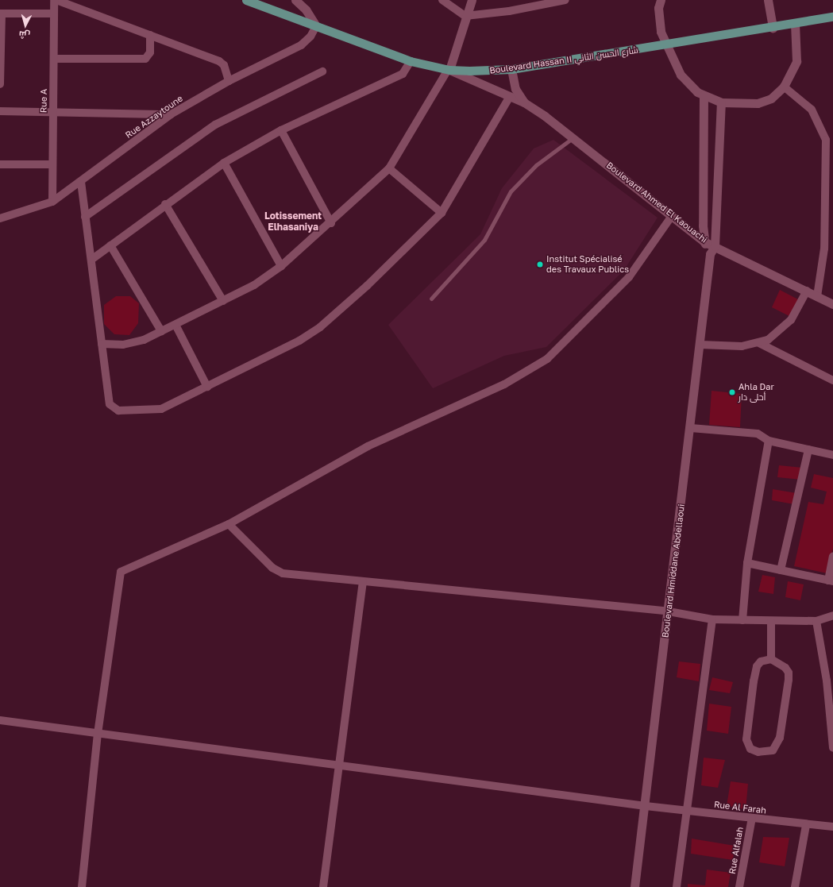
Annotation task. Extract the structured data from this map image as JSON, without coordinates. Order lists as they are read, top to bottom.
{
  "streets": {
    "main road": ["Boulevard Hassan II شارع الحسن الثاني"],
    "street": [
      "Rue A",
      "Rue Azzaytoune",
      "Boulevard Ahmed El Kaouachi",
      "Boulevard Hmiddane Abdellaoui",
      "Rue Al Farah",
      "Rue Alfalah"
    ]
  },
  "crossings": [
    ["Boulevard Hassan II شارع الحسن الثاني", "Rue Azzaytoune"],
    ["Boulevard Hassan II شارع الحسن الثاني", "Boulevard Ahmed El Kaouachi"],
    ["Rue A", "Rue Azzaytoune"],
    ["Boulevard Ahmed El Kaouachi", "Boulevard Hmiddane Abdellaoui"],
    ["Boulevard Hmiddane Abdellaoui", "Rue Al Farah"],
    ["Rue Al Farah", "Rue Alfalah"]
  ],
  "districts": ["Lotissement Elhasaniya"],
  "places": ["Institut Spécialisé des Travaux Publics", "Ahla Dar أحلى دار"],
  "north": "bottom"
}
